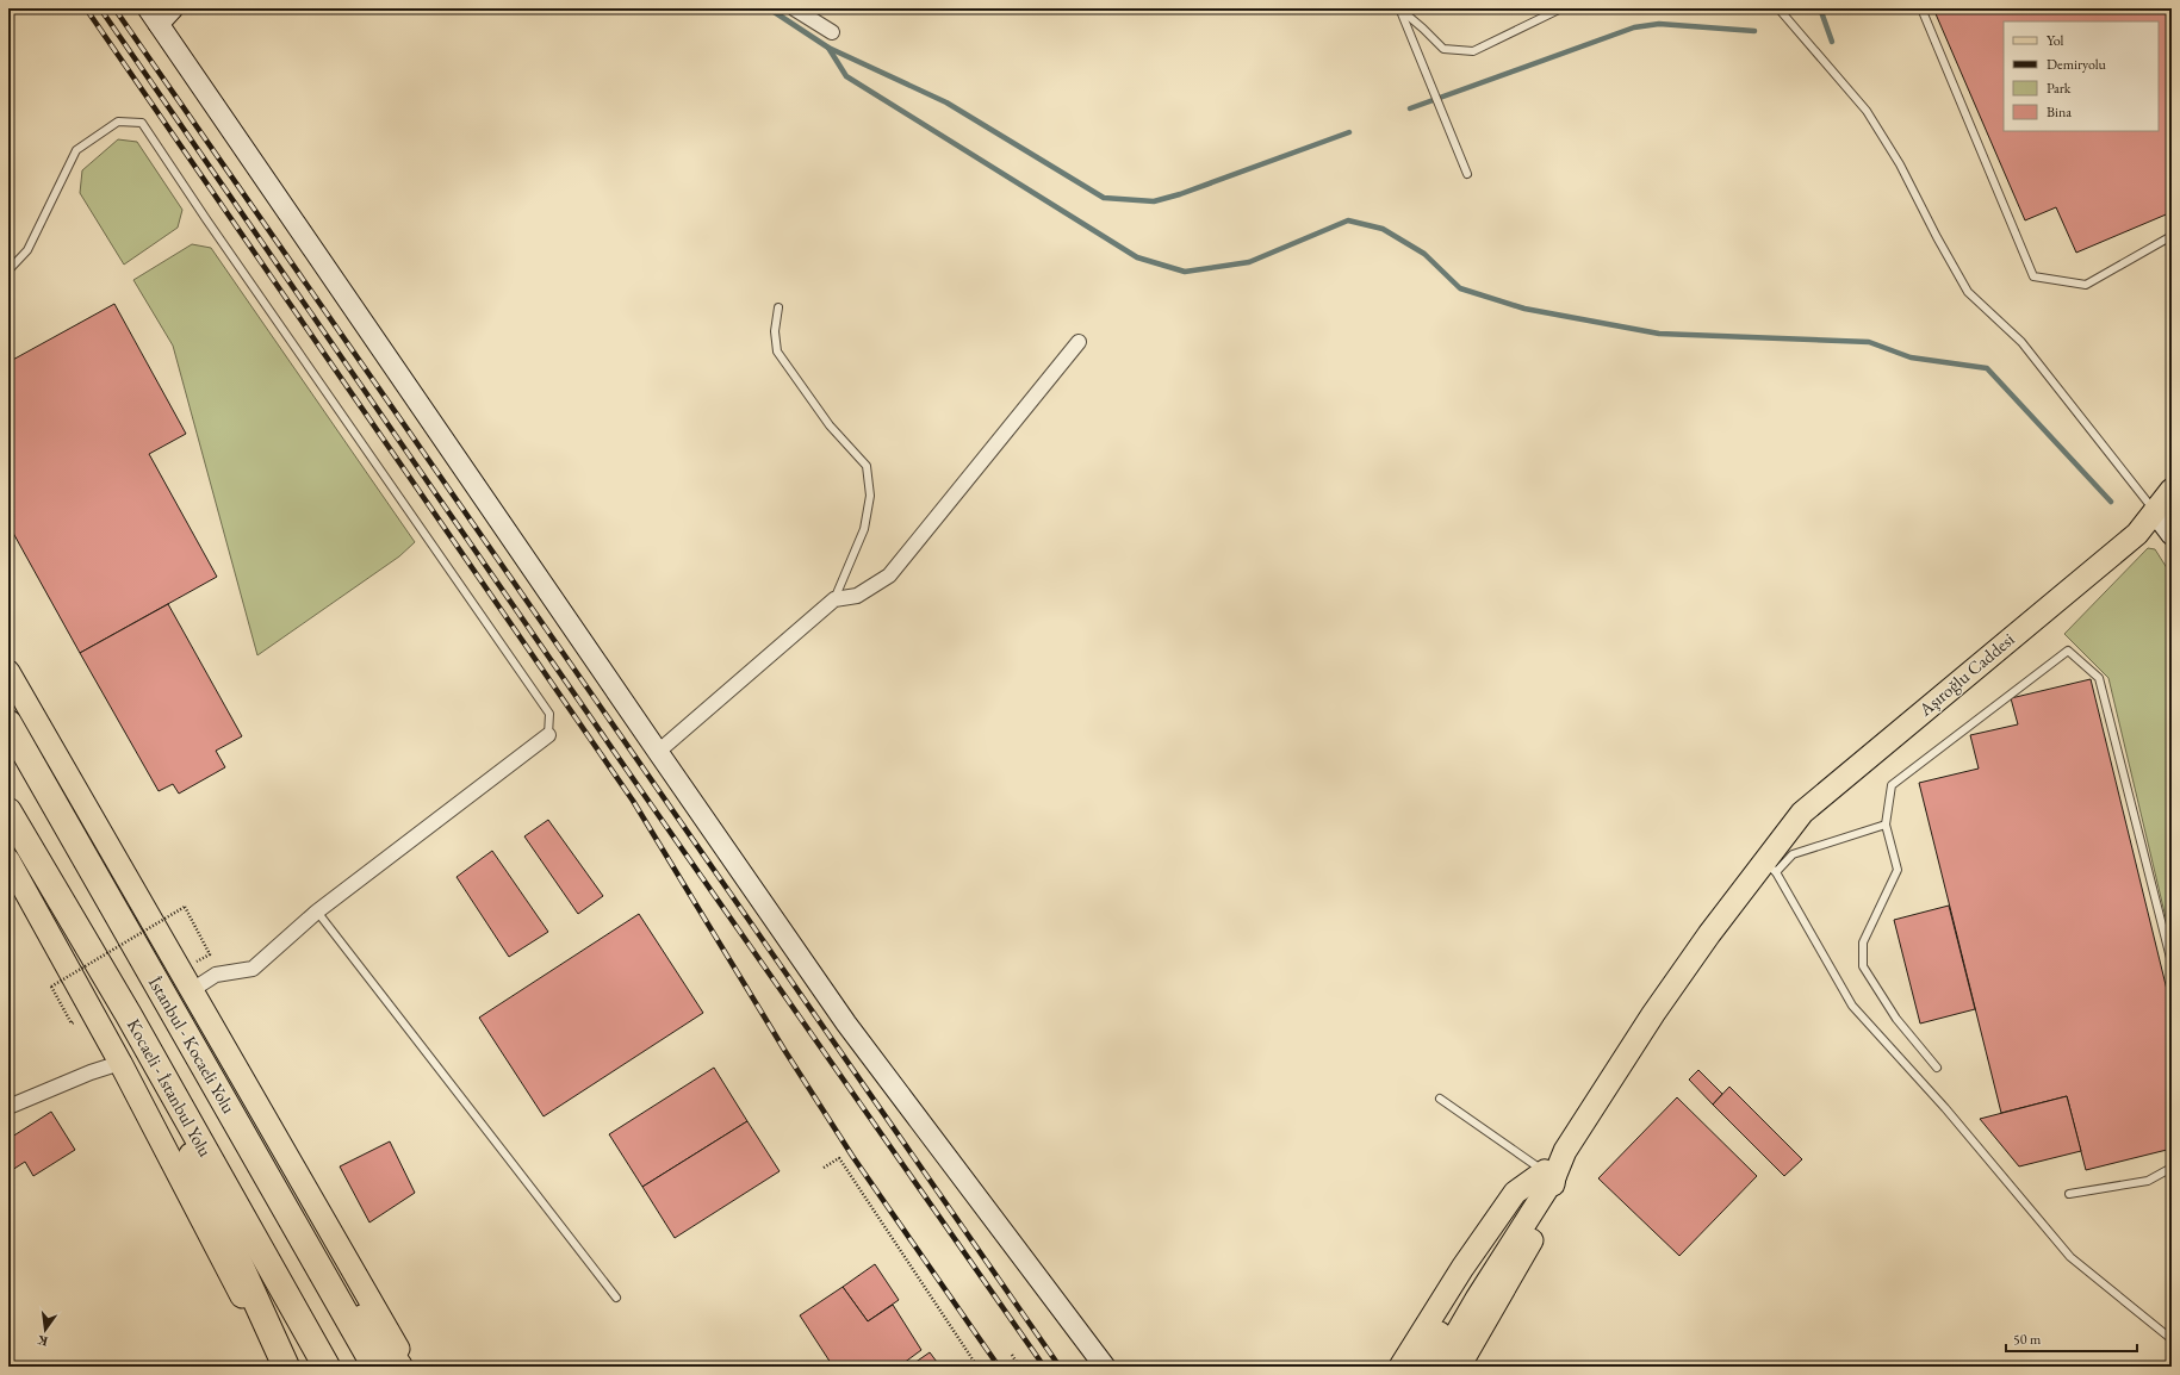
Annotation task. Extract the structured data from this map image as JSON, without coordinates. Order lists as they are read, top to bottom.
{
  "streets": {
    "highway": ["İstanbul - Kocaeli Yolu", "Kocaeli - İstanbul Yolu"],
    "main road": ["Aşıroğlu Caddesi"]
  },
  "legend": [
    "Yol",
    "Demiryolu",
    "Park",
    "Bina"
  ],
  "scale_bar": "50 m",
  "north": "bottom"
}
